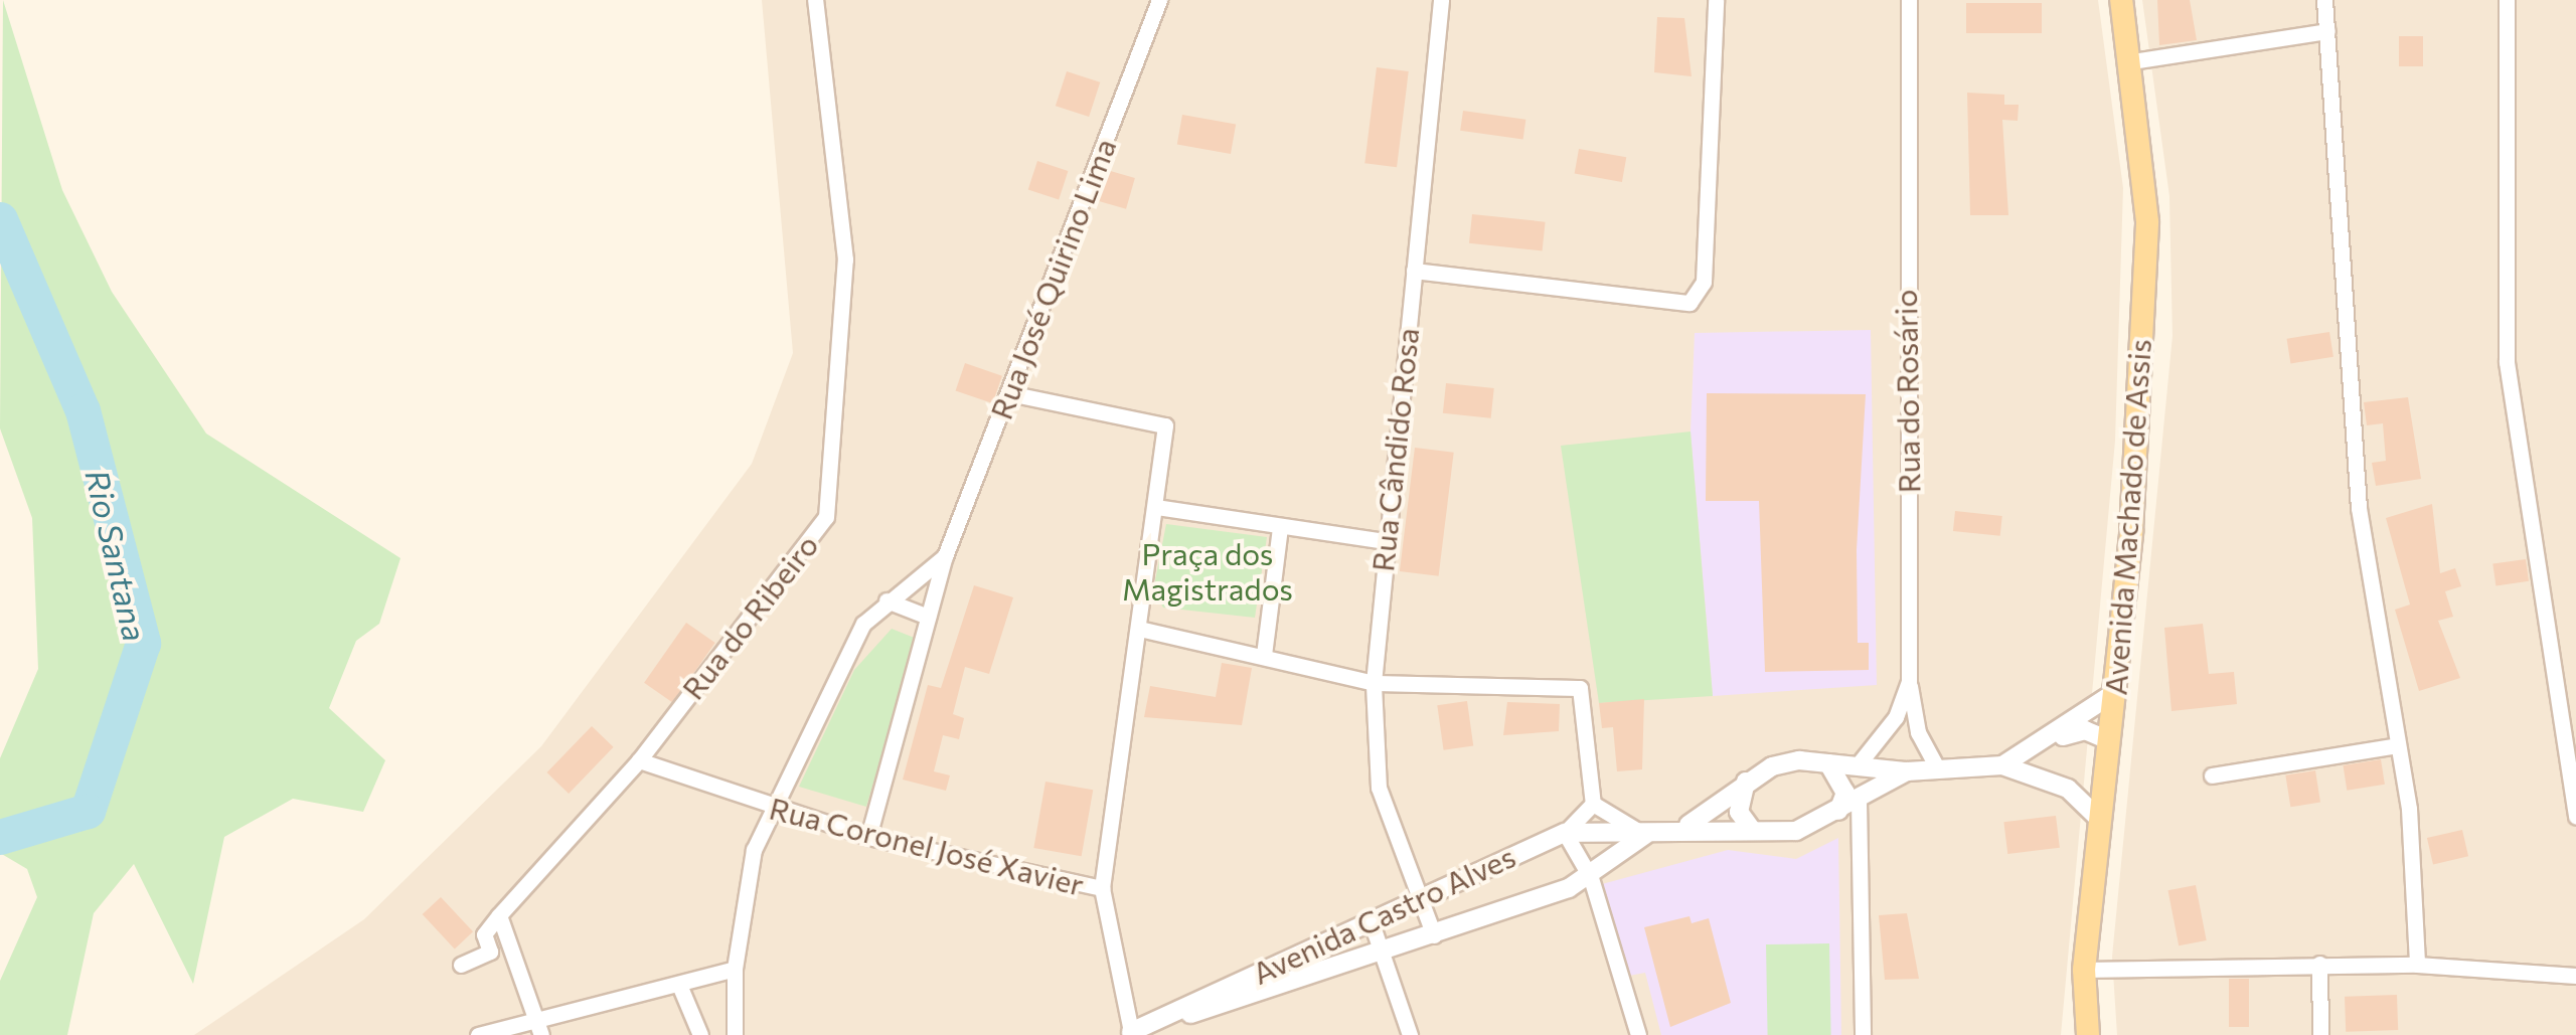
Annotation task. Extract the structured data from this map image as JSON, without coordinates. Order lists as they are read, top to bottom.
{
  "streets": {
    "main road": ["Avenida Machado de Assis"],
    "street": [
      "Rua José Quirino Lima",
      "Rua do Rosário",
      "Rua Cândido Rosa",
      "Rua do Ribeiro",
      "Rua Coronel José Xavier",
      "Avenida Castro Alves"
    ]
  },
  "crossings": [
    ["Rua José Quirino Lima", "Rua Coronel José Xavier"],
    ["Rua do Rosário", "Avenida Castro Alves"],
    ["Rua Cândido Rosa", "Avenida Castro Alves"],
    ["Rua do Ribeiro", "Rua Coronel José Xavier"]
  ],
  "water": ["Rio Santana"],
  "parks": ["Praça dos Magistrados"]
}
